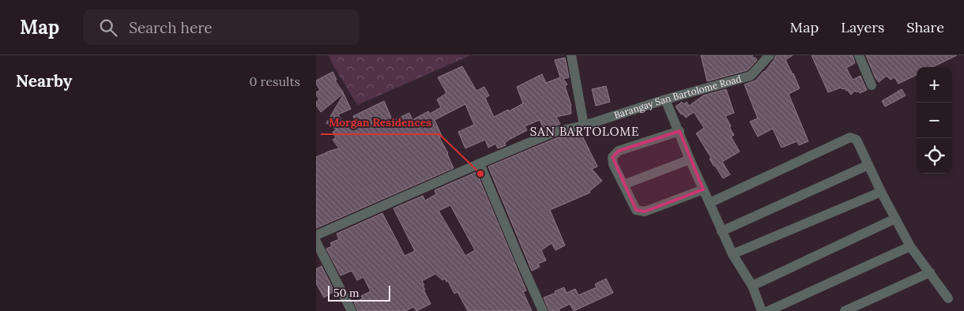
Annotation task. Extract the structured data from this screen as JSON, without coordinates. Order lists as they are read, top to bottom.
{
  "streets": {
    "street": ["Barangay San Bartolome Road"]
  },
  "districts": ["SAN BARTOLOME"],
  "places": ["Morgan Residences"],
  "scale_bar": "50 m",
  "page": {
    "header": "Map",
    "search": "Search here",
    "nav": ["Map", "Layers", "Share"],
    "heading": ["Nearby", "0 results"],
    "map_buttons": ["+", "−"],
    "scale": "50 m"
  }
}
